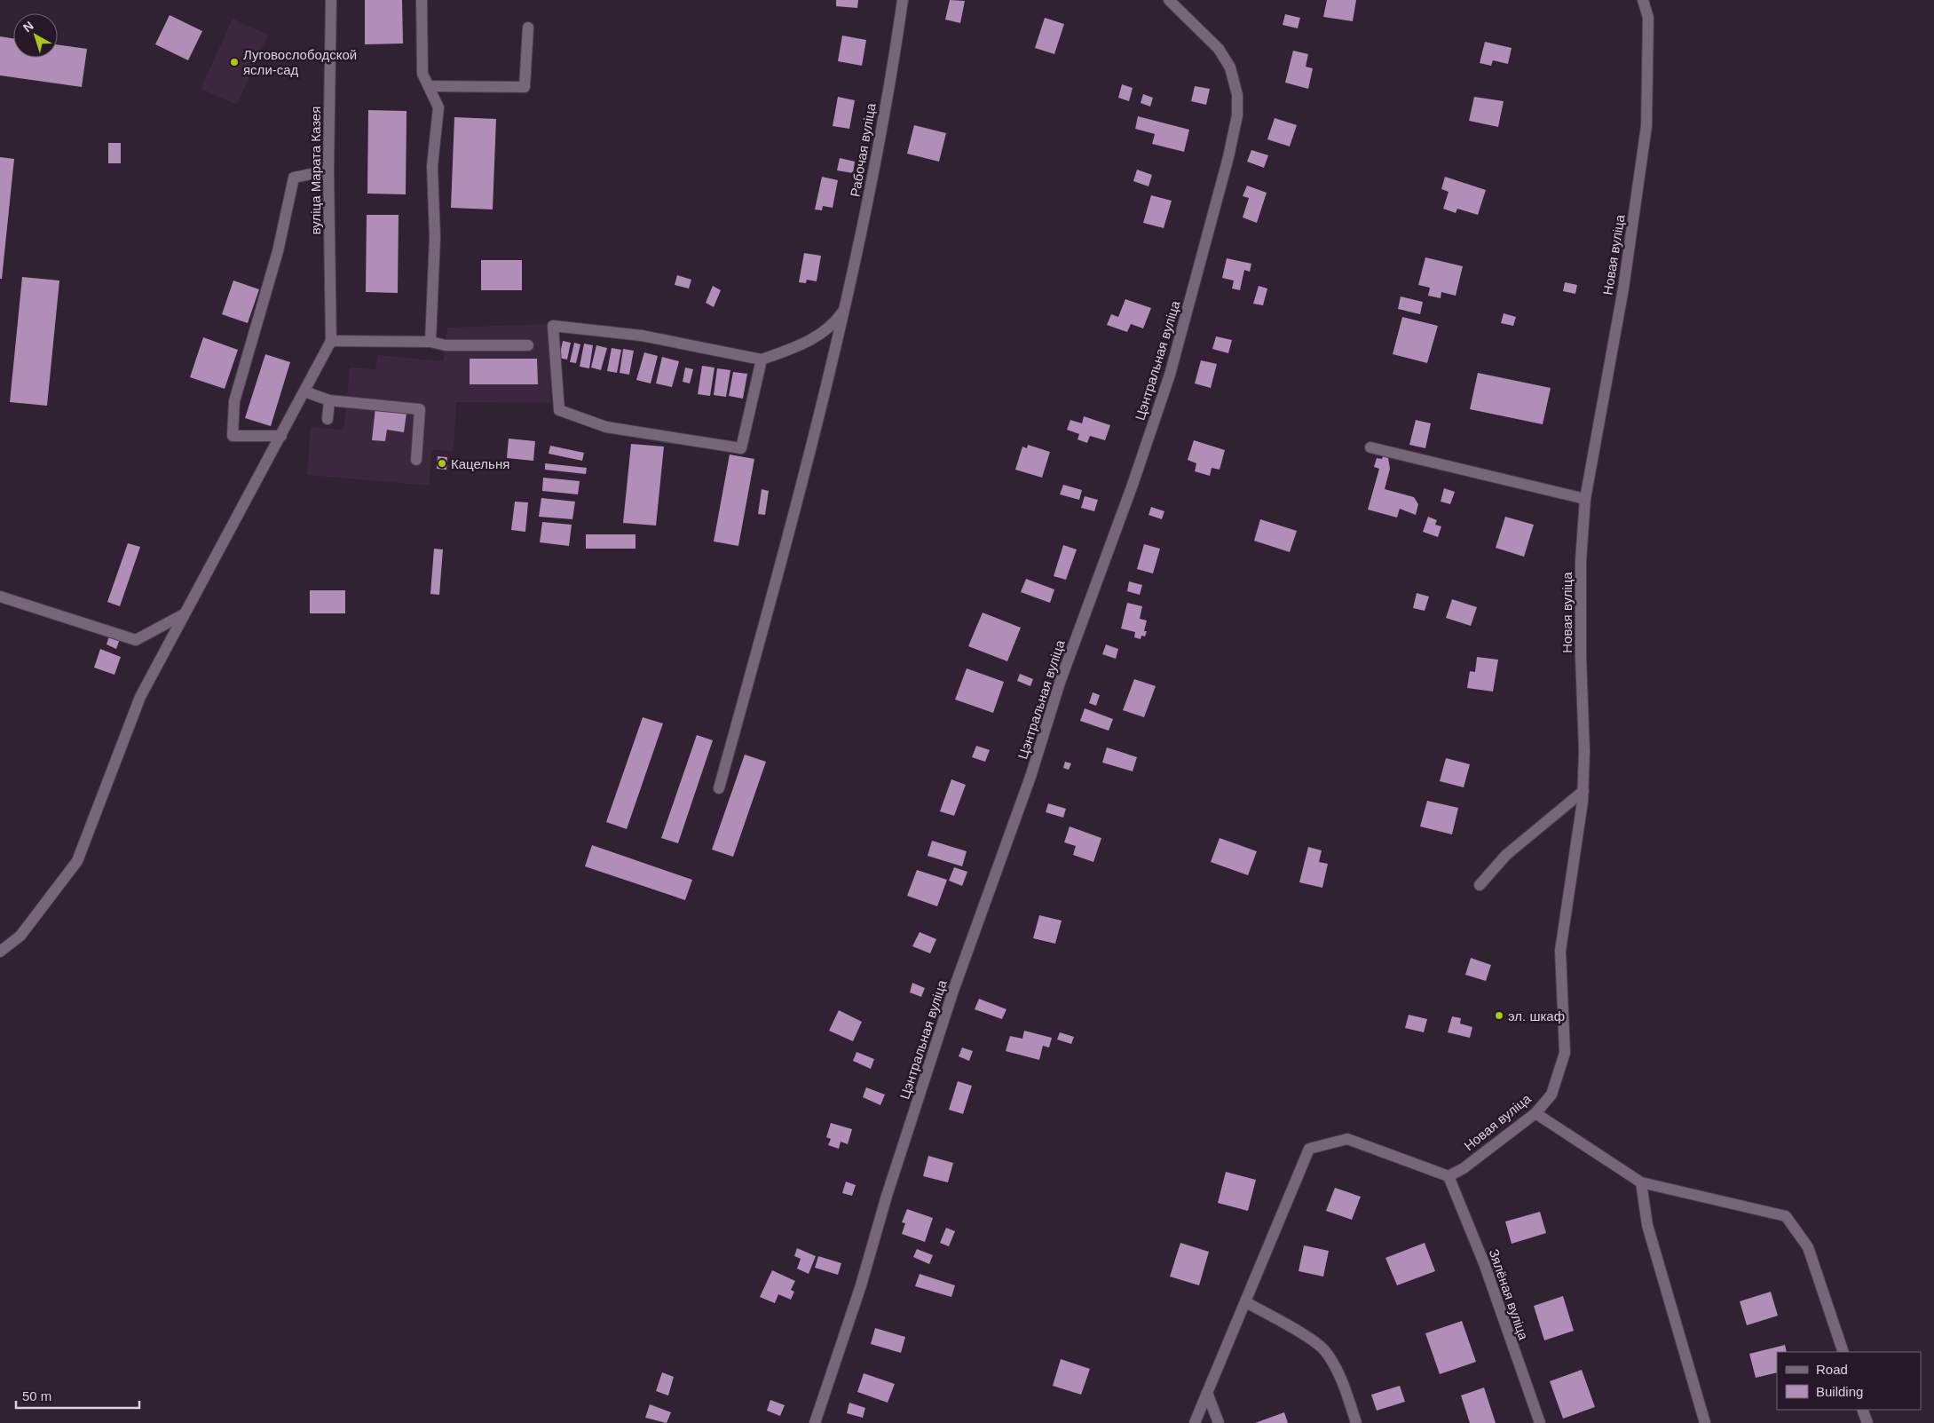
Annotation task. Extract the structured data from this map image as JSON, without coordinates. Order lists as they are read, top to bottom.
{
  "streets": {
    "street": [
      "Рабочая вуліца",
      "вуліца Марата Казея",
      "Новая вуліца",
      "Цэнтральная вуліца",
      "Зялёная вуліца"
    ]
  },
  "crossings": [
    ["Новая вуліца", "Зялёная вуліца"]
  ],
  "places": ["Луговослободской ясли-сад", "Кацельня", "эл. шкаф"],
  "legend": ["Road", "Building"],
  "scale_bar": "50 m",
  "north": "top left"
}
